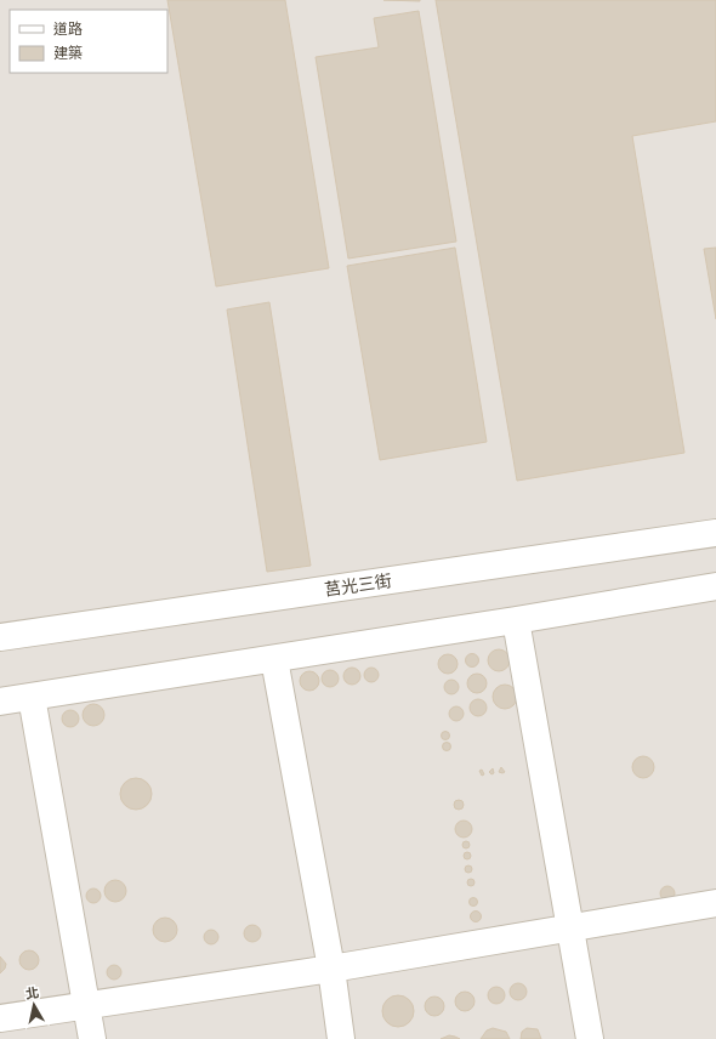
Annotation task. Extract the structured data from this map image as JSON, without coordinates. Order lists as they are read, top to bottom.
{
  "streets": {
    "street": ["莒光三街"]
  },
  "legend": ["道路", "建築"],
  "north": "top"
}
